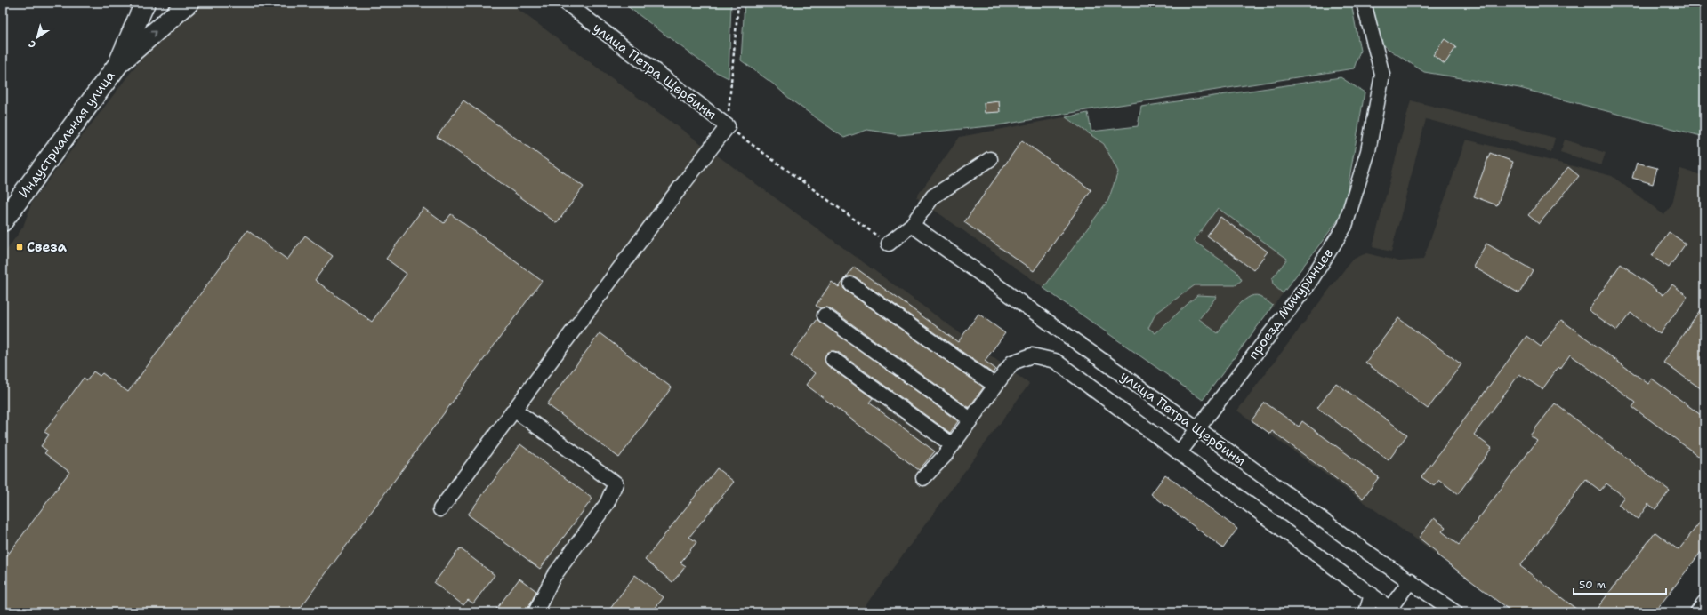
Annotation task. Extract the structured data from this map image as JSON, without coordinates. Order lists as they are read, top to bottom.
{
  "streets": {
    "highway": ["Индустриальная улица"],
    "street": ["улица Петра Щербины", "проезд Мичуринцев"]
  },
  "crossings": [
    ["улица Петра Щербины", "проезд Мичуринцев"]
  ],
  "places": {
    "transit": ["Свеза"]
  },
  "scale_bar": "50 m",
  "north": "bottom left"
}
